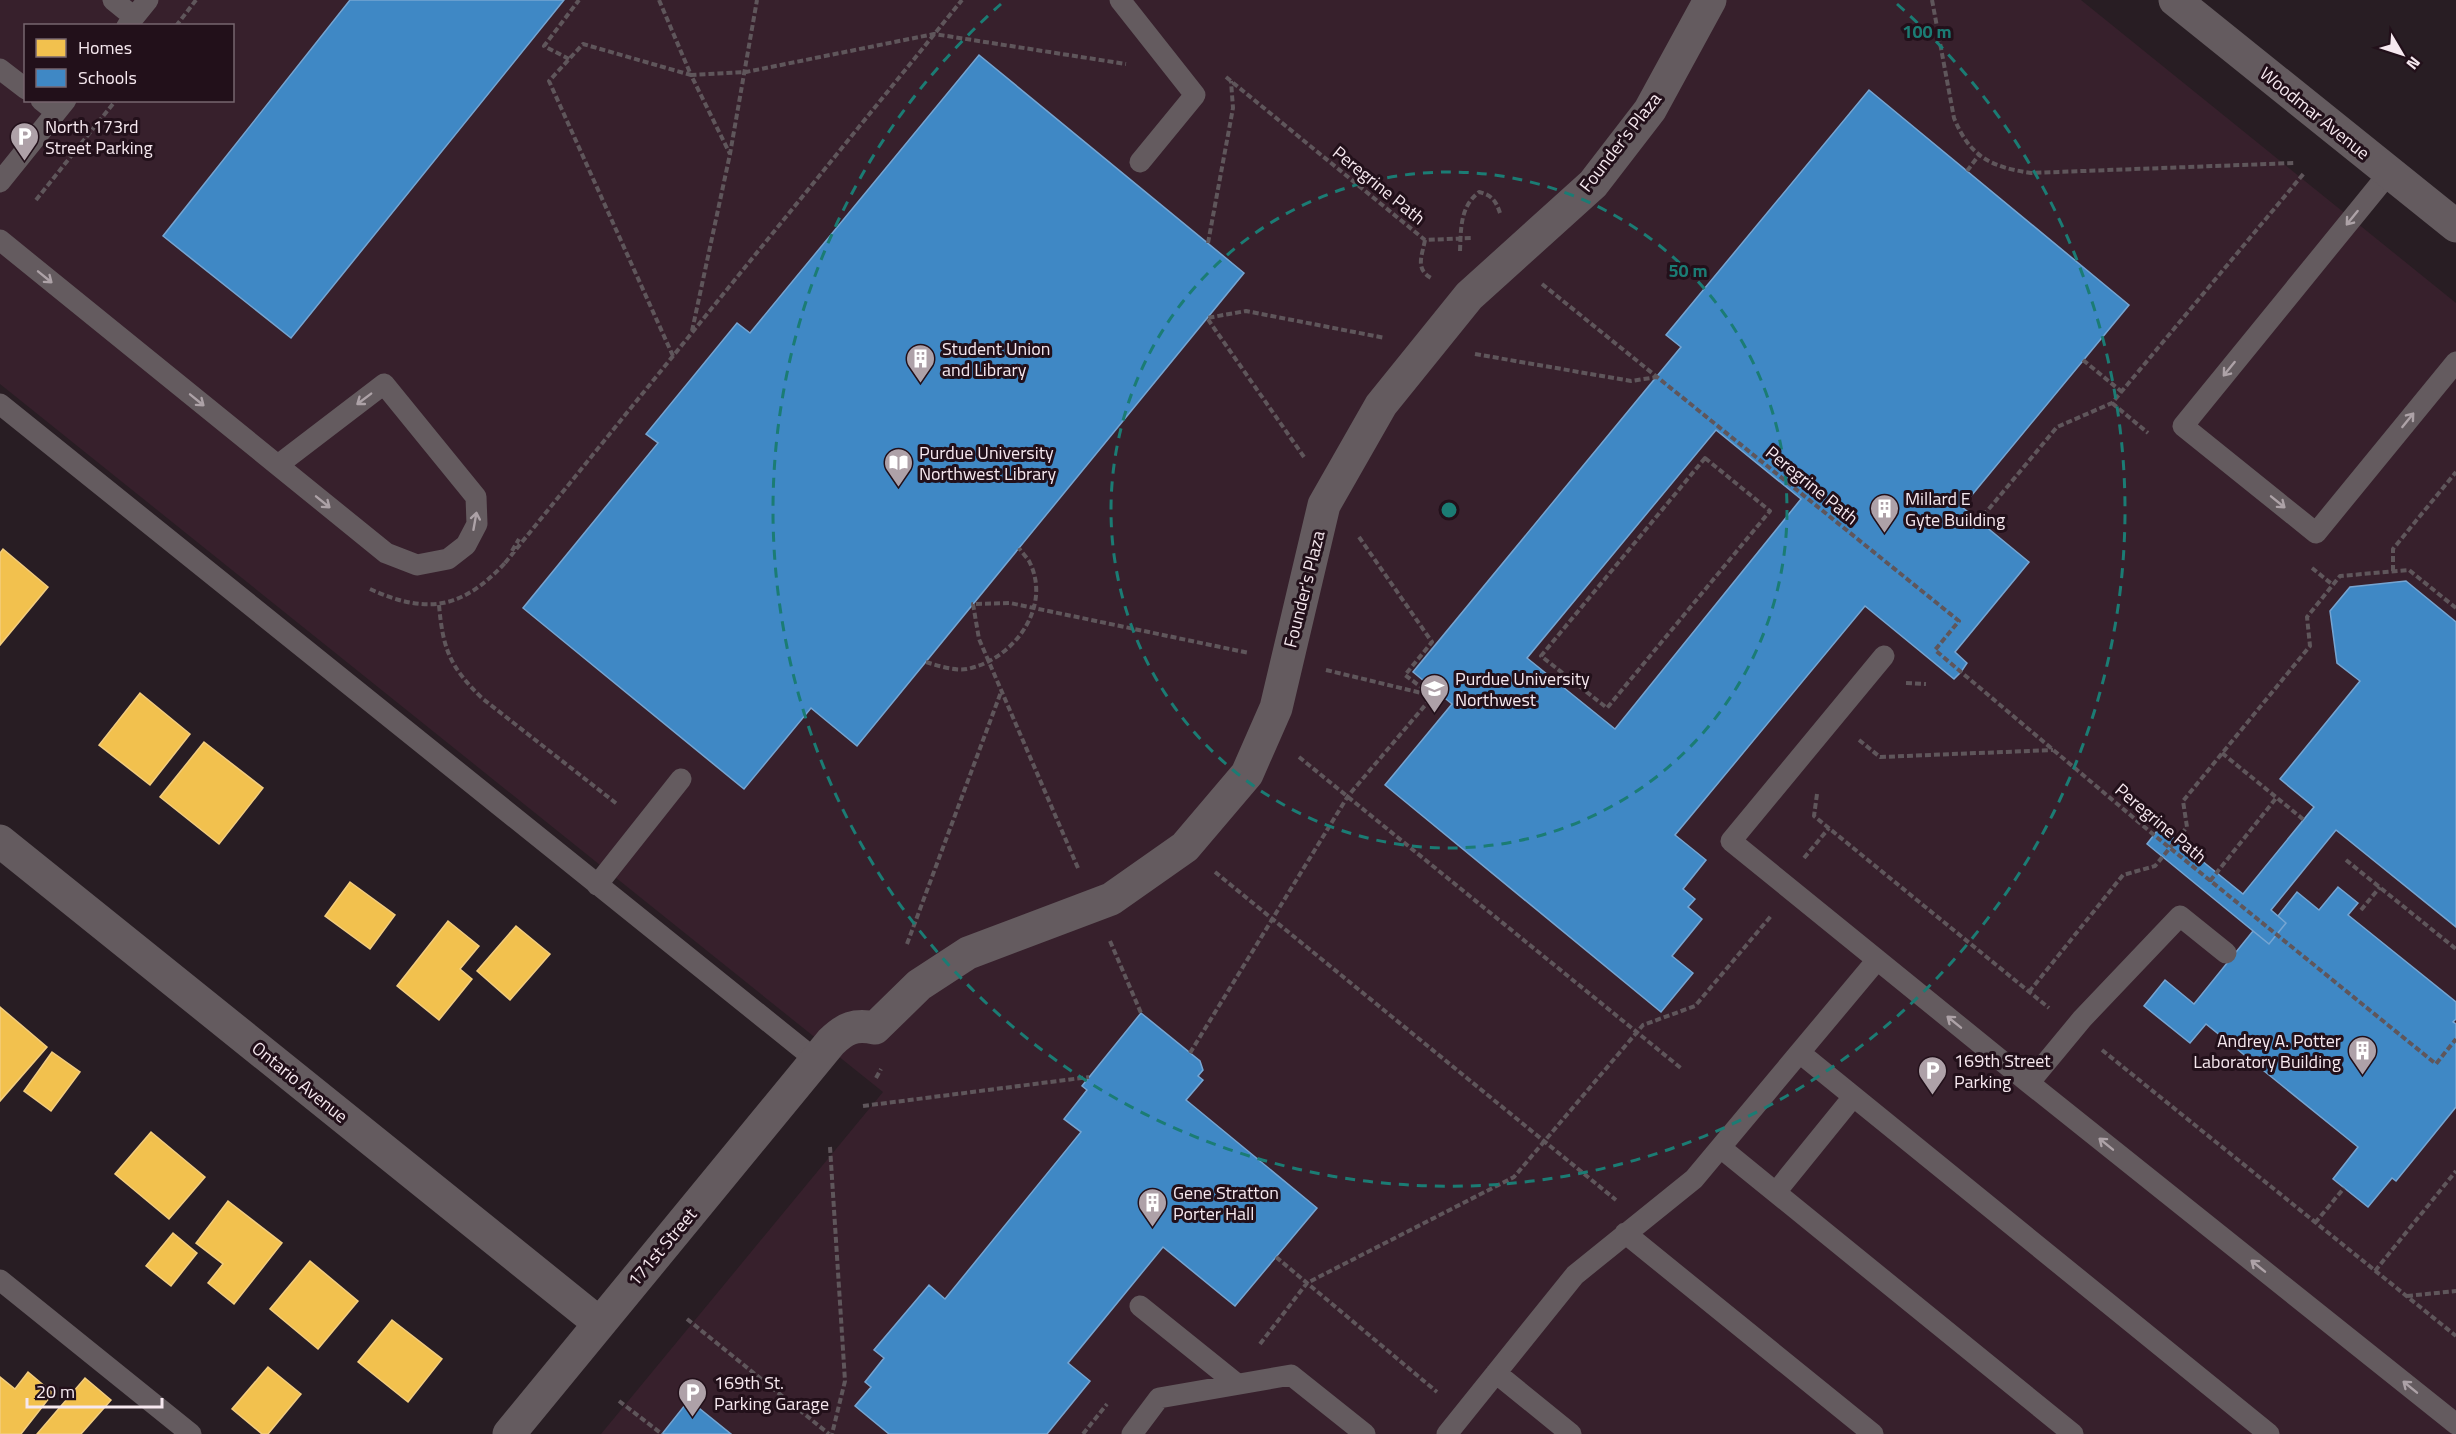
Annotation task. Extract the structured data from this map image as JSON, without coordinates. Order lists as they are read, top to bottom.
{
  "streets": {
    "street": [
      "Woodmar Avenue",
      "Founder's Plaza",
      "Ontario Avenue",
      "171st Street"
    ],
    "path": ["Peregrine Path"]
  },
  "crossings": [
    ["Founder's Plaza", "Peregrine Path"],
    ["Ontario Avenue", "171st Street"]
  ],
  "places": {
    "parking": ["North 173rd Street Parking", "169th Street Parking", "169th St. Parking Garage"],
    "building": [
      "Student Union and Library",
      "Millard E Gyte Building",
      "Andrey A. Potter Laboratory Building",
      "Gene Stratton Porter Hall"
    ],
    "library": ["Purdue University Northwest Library"],
    "school or university": ["Purdue University Northwest"]
  },
  "legend": ["Homes", "Schools"],
  "scale_bar": "20 m",
  "north": "bottom right",
  "rings": ["100 m", "50 m"]
}
